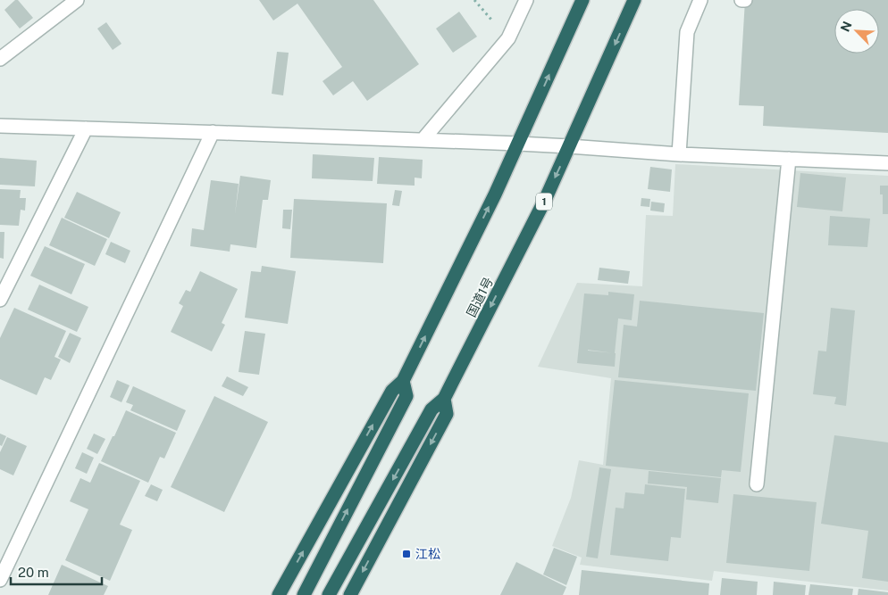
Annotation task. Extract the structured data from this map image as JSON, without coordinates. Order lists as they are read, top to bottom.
{
  "streets": {
    "highway": ["1", "国道1号"]
  },
  "crossings": [
    ["1", "国道1号"]
  ],
  "places": {
    "transit": ["江松"]
  },
  "scale_bar": "20 m",
  "north": "top left"
}
